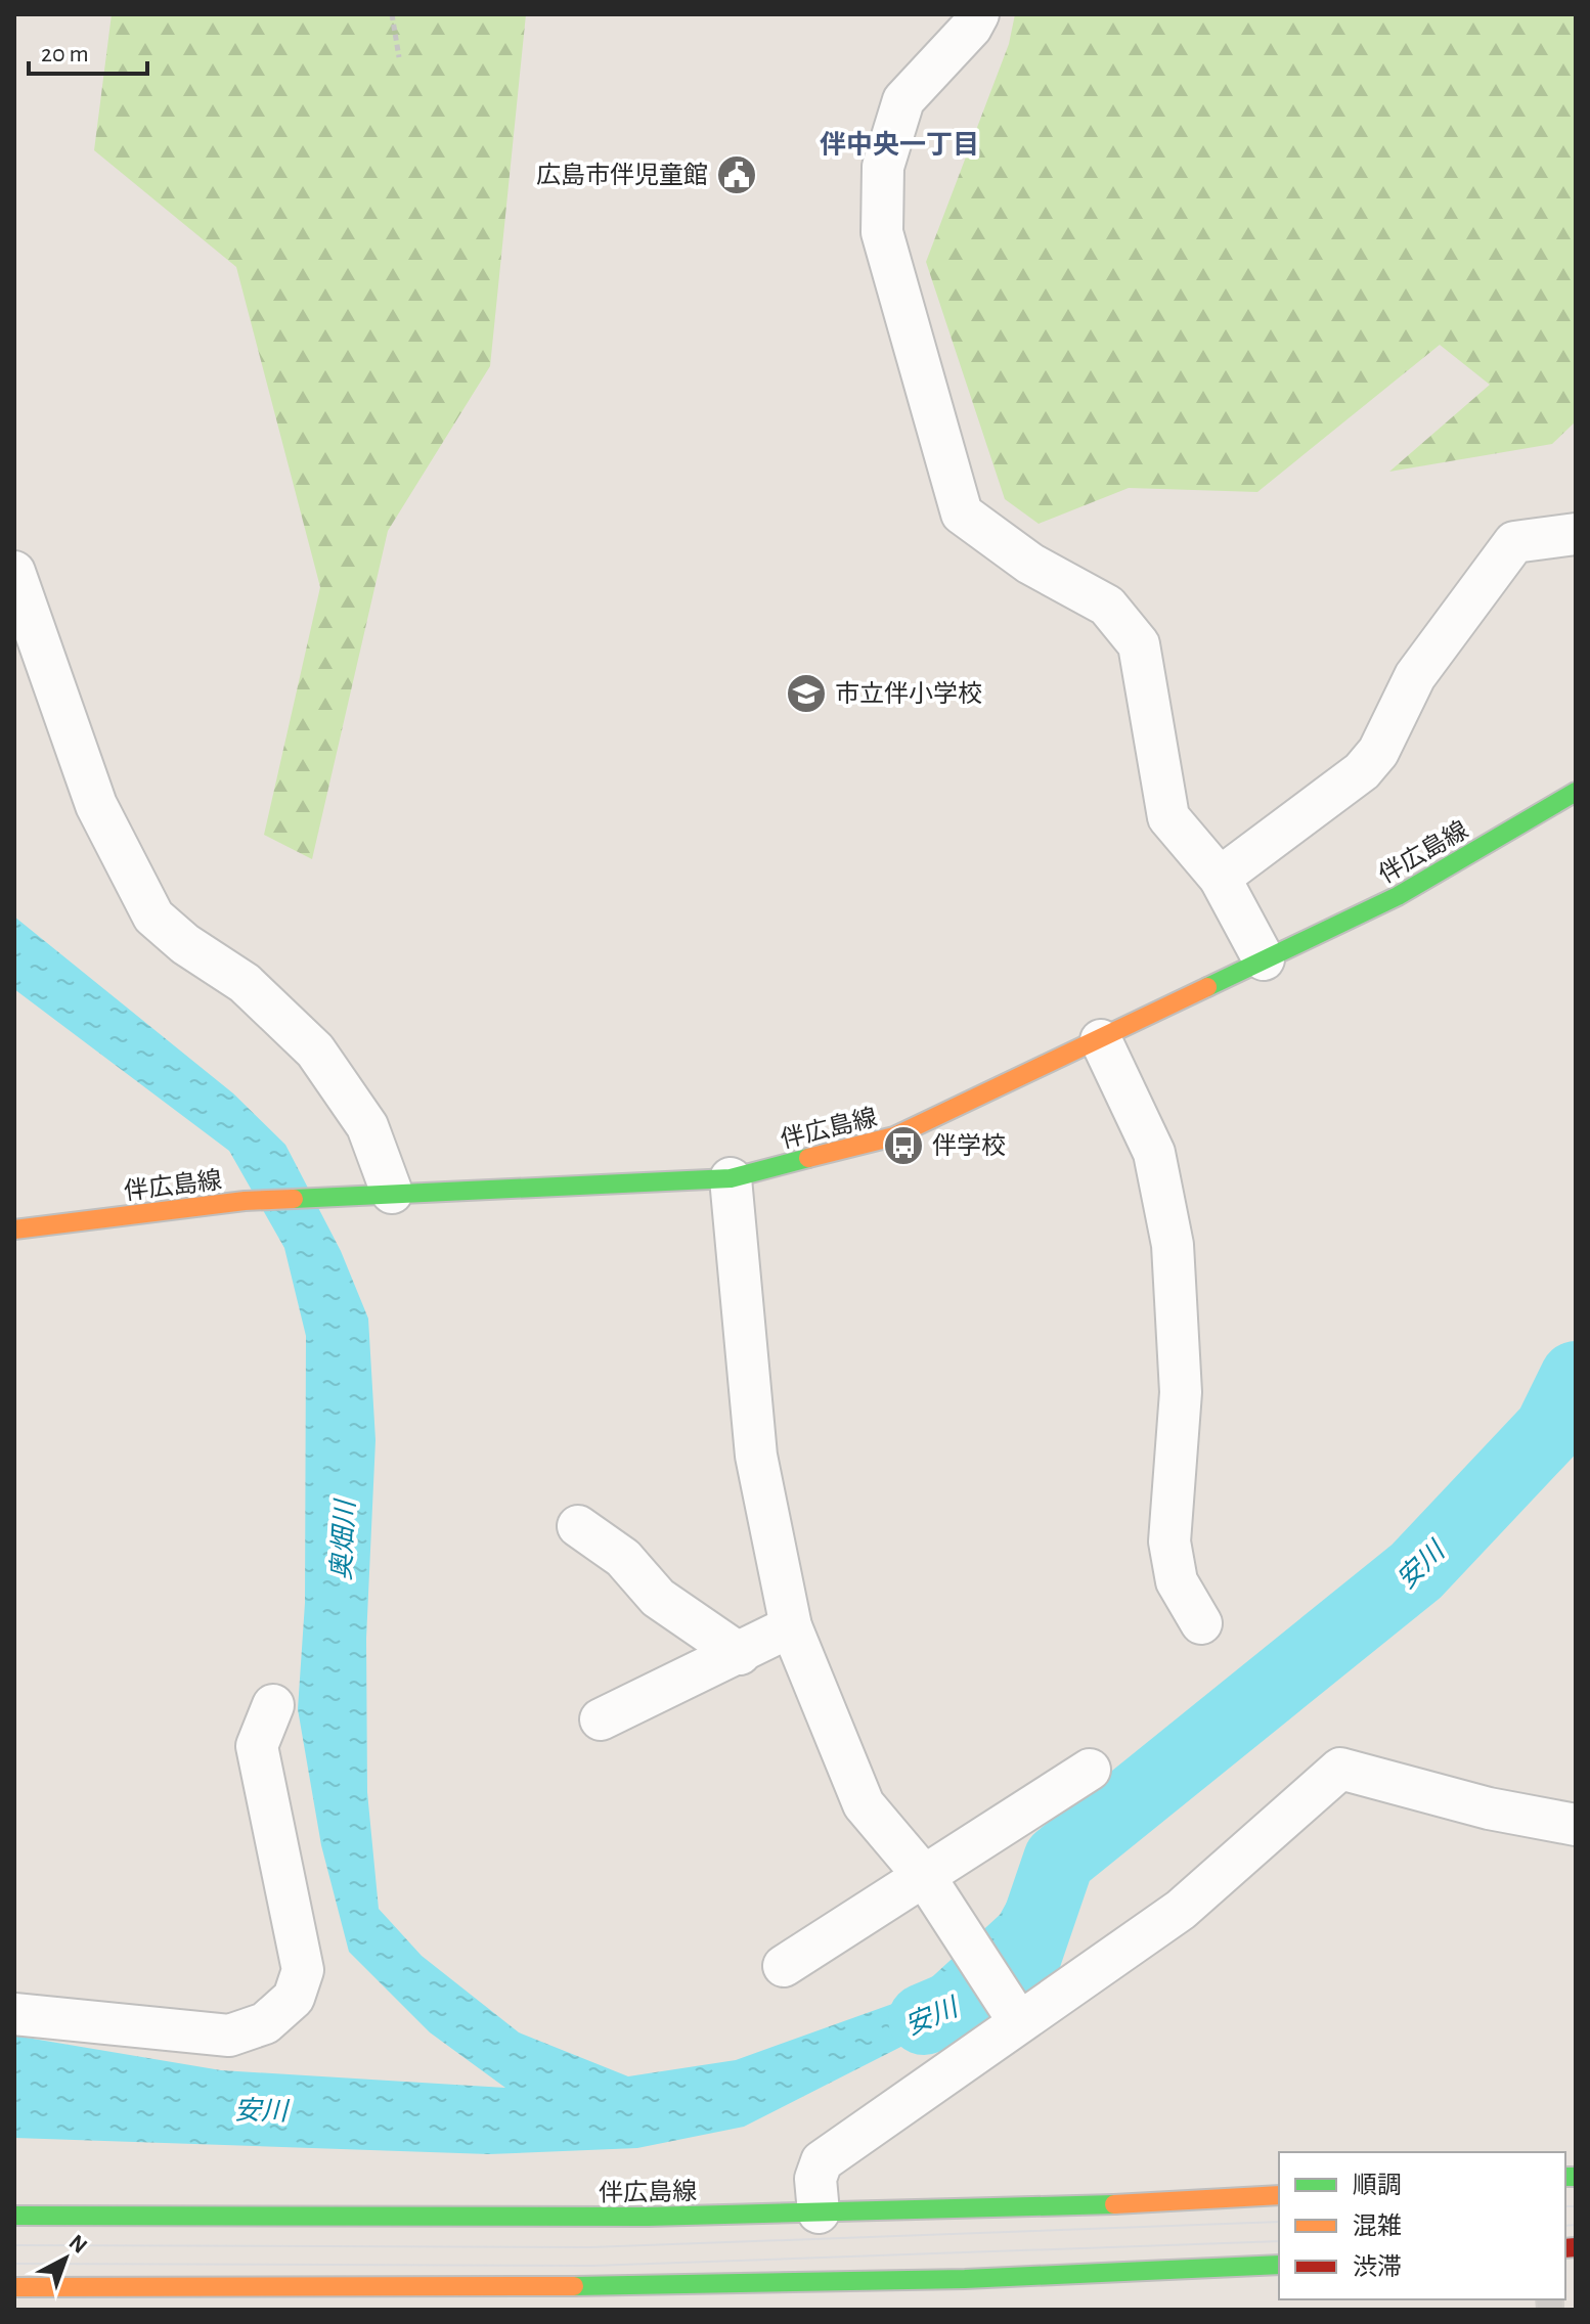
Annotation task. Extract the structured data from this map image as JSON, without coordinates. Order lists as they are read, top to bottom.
{
  "streets": {
    "main road": ["伴広島線"]
  },
  "districts": ["伴中央一丁目"],
  "water": ["奥畑川", "安川"],
  "places": {
    "public building": ["広島市伴児童館"],
    "school or university": ["市立伴小学校"],
    "bus stop": ["伴学校"]
  },
  "legend": ["順調", "混雑", "渋滞"],
  "scale_bar": "20 m",
  "north": "top right"
}
